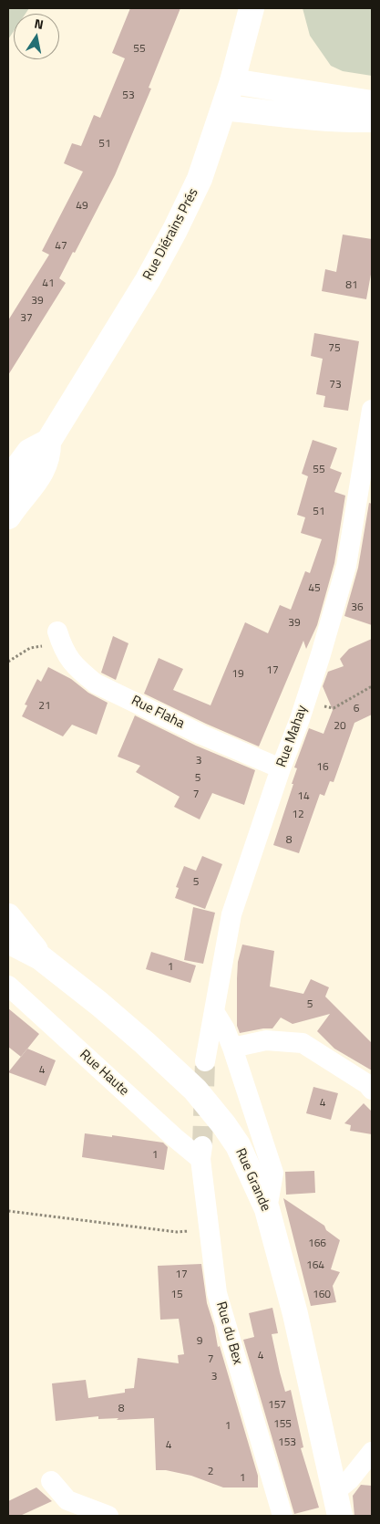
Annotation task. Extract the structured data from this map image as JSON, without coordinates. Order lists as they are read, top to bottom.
{
  "streets": {
    "main road": ["Rue Diérains Prés", "Rue Grande"],
    "street": [
      "Rue Flaha",
      "Rue Mahay",
      "Rue Haute",
      "Rue du Bex"
    ]
  },
  "crossings": [
    ["Rue Flaha", "Rue Mahay"],
    ["Rue Haute", "Rue du Bex"]
  ],
  "house_numbers": [
    "55",
    "53",
    "51",
    "49",
    "47",
    "41",
    "81",
    "39",
    "37",
    "75",
    "73",
    "55",
    "51",
    "45",
    "36",
    "39",
    "17",
    "19",
    "21",
    "6",
    "20",
    "3",
    "16",
    "5",
    "7",
    "14",
    "12",
    "8",
    "5",
    "1",
    "5",
    "4",
    "4",
    "1",
    "166",
    "164",
    "17",
    "15",
    "160",
    "9",
    "4",
    "7",
    "3",
    "157",
    "8",
    "155",
    "1",
    "153",
    "4",
    "2",
    "1"
  ],
  "north": "top"
}
